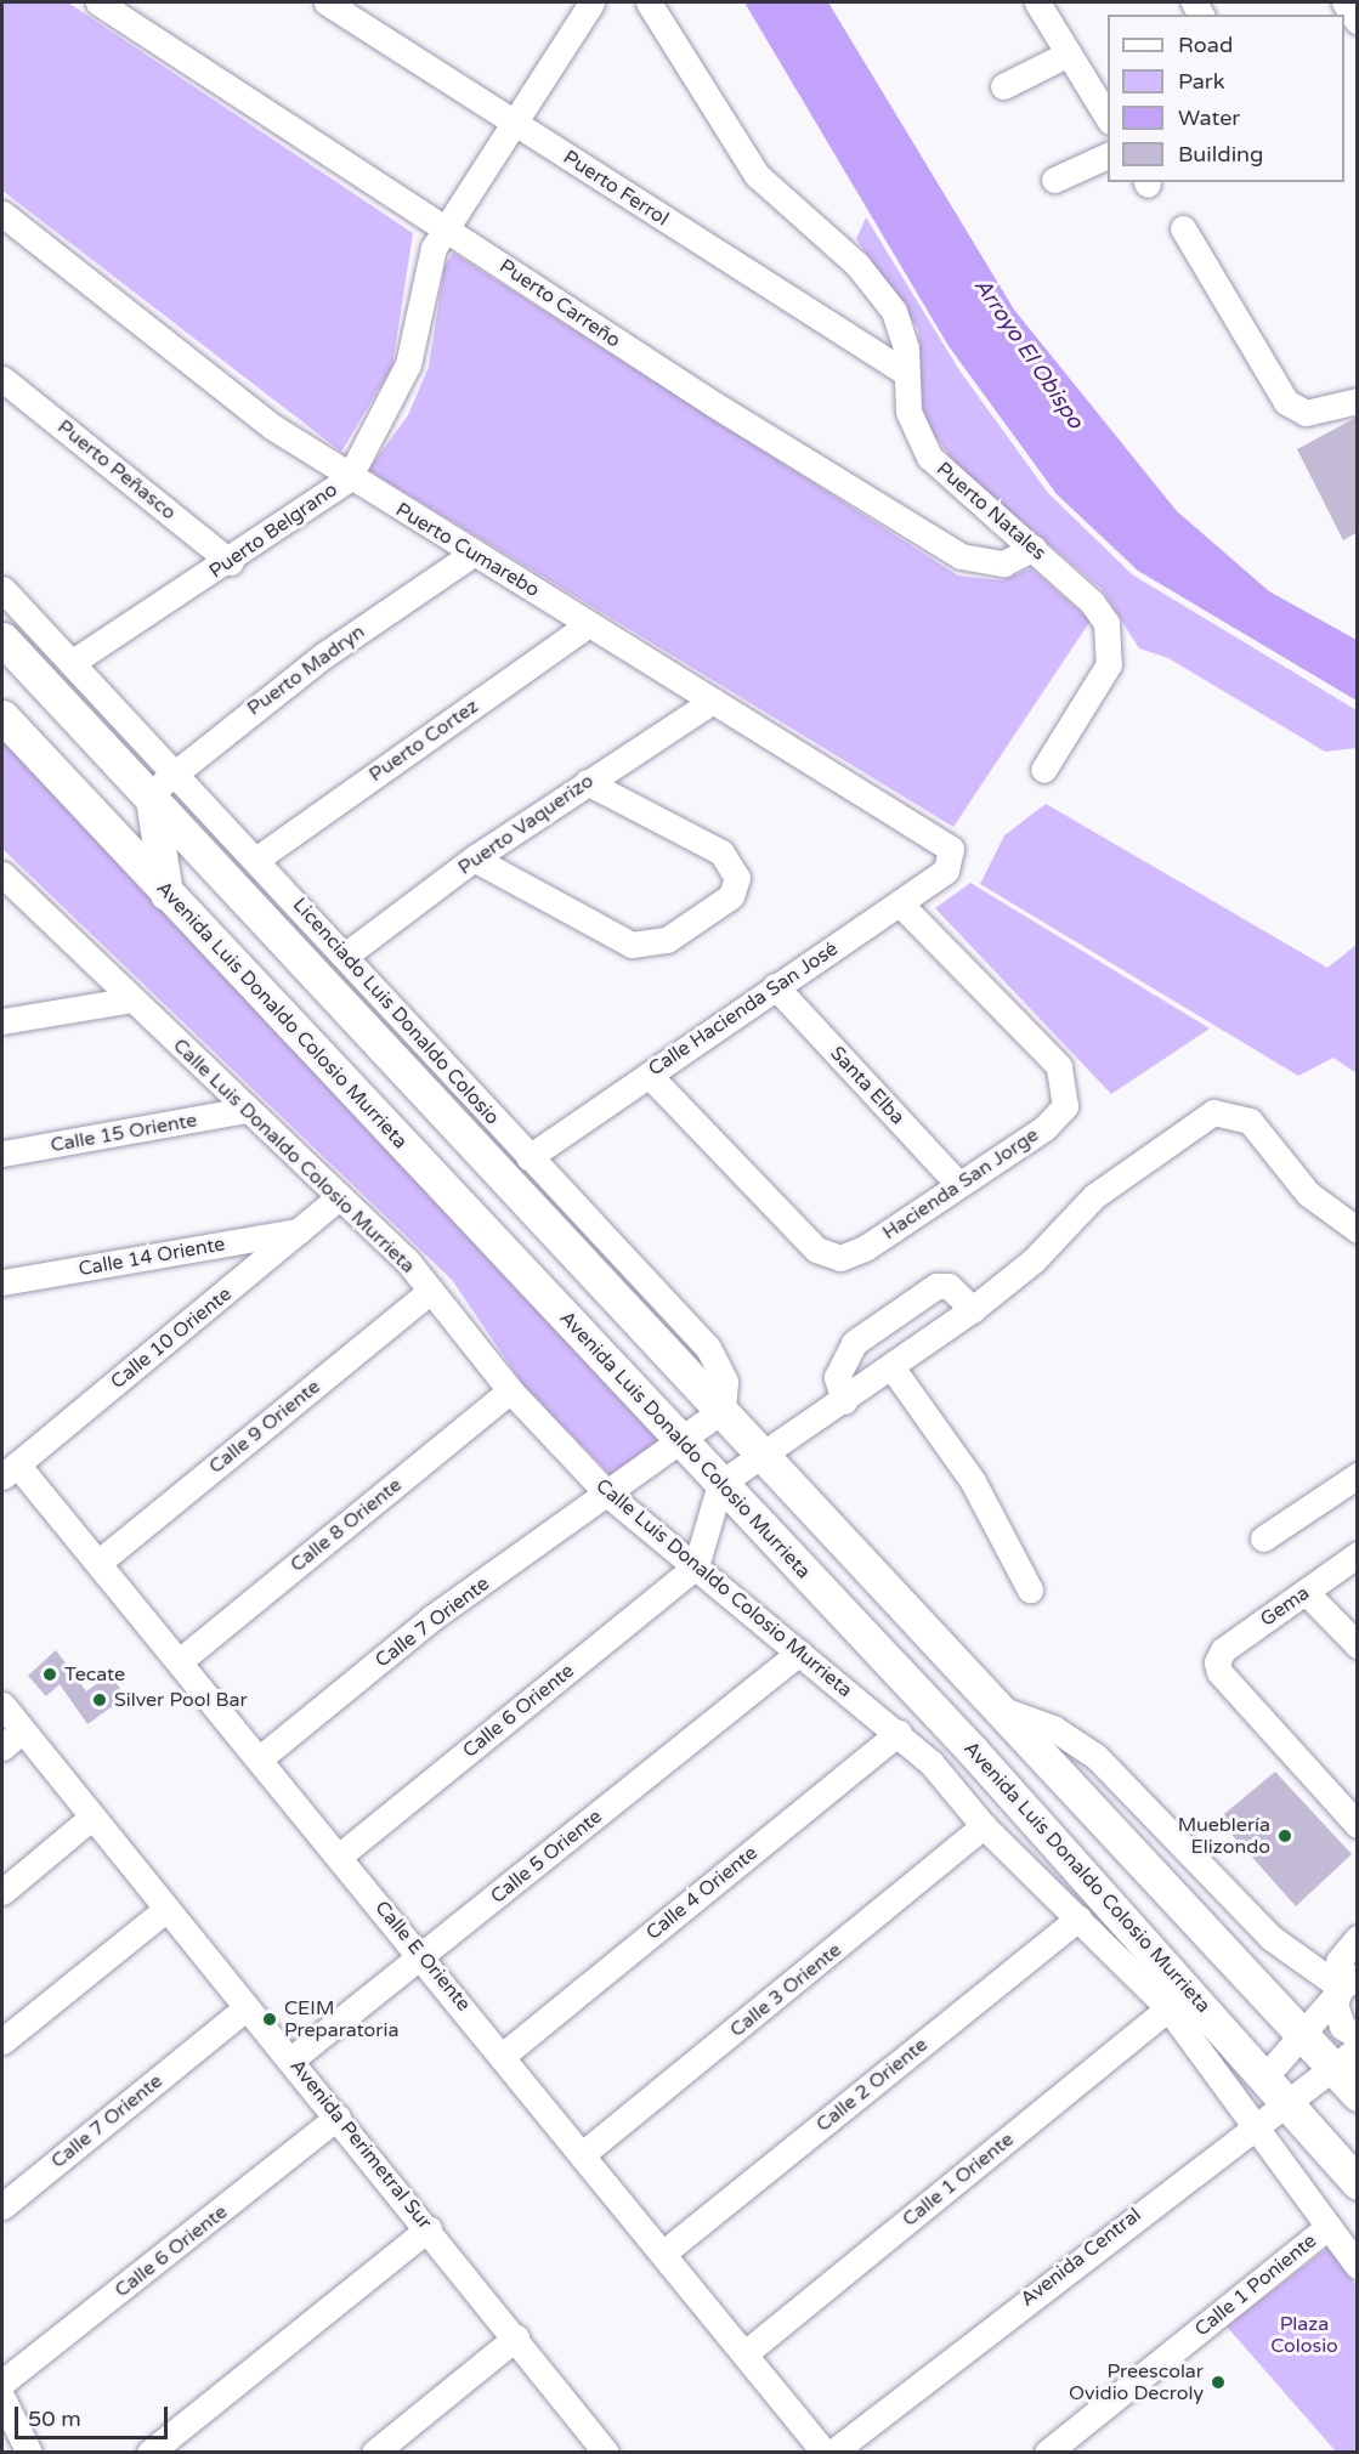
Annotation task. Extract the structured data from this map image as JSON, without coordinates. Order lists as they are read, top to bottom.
{
  "streets": {
    "main road": ["Avenida Luis Donaldo Colosio Murrieta"],
    "street": [
      "Puerto Ferrol",
      "Puerto Carreño",
      "Puerto Peñasco",
      "Puerto Natales",
      "Puerto Belgrano",
      "Puerto Cumarebo",
      "Puerto Madryn",
      "Puerto Cortez",
      "Puerto Vaquerizo",
      "Calle Hacienda San José",
      "Licenciado Luis Donaldo Colosio",
      "Santa Elba",
      "Calle 15 Oriente",
      "Calle Luis Donaldo Colosio Murrieta",
      "Hacienda San Jorge",
      "Calle 14 Oriente",
      "Calle 10 Oriente",
      "Calle 9 Oriente",
      "Calle 8 Oriente",
      "Gema",
      "Calle 7 Oriente",
      "Calle 6 Oriente",
      "Calle 5 Oriente",
      "Calle 4 Oriente",
      "Calle E Oriente",
      "Calle 3 Oriente",
      "Calle 2 Oriente",
      "Avenida Perimetral Sur",
      "Calle 1 Oriente",
      "Avenida Central",
      "Calle 1 Poniente"
    ]
  },
  "crossings": [
    ["Puerto Ferrol", "Puerto Natales"],
    ["Puerto Ferrol", "Puerto Belgrano"],
    ["Puerto Carreño", "Puerto Natales"],
    ["Puerto Carreño", "Puerto Belgrano"],
    ["Puerto Peñasco", "Puerto Belgrano"],
    ["Puerto Belgrano", "Puerto Cumarebo"],
    ["Puerto Belgrano", "Licenciado Luis Donaldo Colosio"],
    ["Puerto Cumarebo", "Puerto Madryn"],
    ["Puerto Cumarebo", "Puerto Cortez"],
    ["Puerto Cumarebo", "Puerto Vaquerizo"],
    ["Puerto Cumarebo", "Calle Hacienda San José"],
    ["Puerto Madryn", "Licenciado Luis Donaldo Colosio"],
    ["Puerto Cortez", "Licenciado Luis Donaldo Colosio"],
    ["Puerto Vaquerizo", "Licenciado Luis Donaldo Colosio"],
    ["Calle Hacienda San José", "Licenciado Luis Donaldo Colosio"],
    ["Calle Hacienda San José", "Santa Elba"],
    ["Calle Hacienda San José", "Hacienda San Jorge"],
    ["Avenida Luis Donaldo Colosio Murrieta", "Calle 7 Oriente"],
    ["Avenida Luis Donaldo Colosio Murrieta", "Avenida Central"],
    ["Santa Elba", "Hacienda San Jorge"],
    ["Calle 15 Oriente", "Calle Luis Donaldo Colosio Murrieta"],
    ["Calle Luis Donaldo Colosio Murrieta", "Calle 10 Oriente"],
    ["Calle Luis Donaldo Colosio Murrieta", "Calle 9 Oriente"],
    ["Calle Luis Donaldo Colosio Murrieta", "Calle 8 Oriente"],
    ["Calle Luis Donaldo Colosio Murrieta", "Calle 7 Oriente"],
    ["Calle Luis Donaldo Colosio Murrieta", "Calle 6 Oriente"],
    ["Calle Luis Donaldo Colosio Murrieta", "Calle 5 Oriente"],
    ["Calle Luis Donaldo Colosio Murrieta", "Calle 4 Oriente"],
    ["Calle Luis Donaldo Colosio Murrieta", "Calle 3 Oriente"],
    ["Calle Luis Donaldo Colosio Murrieta", "Calle 2 Oriente"],
    ["Calle Luis Donaldo Colosio Murrieta", "Calle 1 Oriente"],
    ["Calle Luis Donaldo Colosio Murrieta", "Avenida Central"],
    ["Calle Luis Donaldo Colosio Murrieta", "Calle 1 Poniente"],
    ["Calle 14 Oriente", "Calle 10 Oriente"],
    ["Calle 10 Oriente", "Calle E Oriente"],
    ["Calle 9 Oriente", "Calle E Oriente"],
    ["Calle 8 Oriente", "Calle E Oriente"],
    ["Calle 7 Oriente", "Calle E Oriente"],
    ["Calle 7 Oriente", "Avenida Perimetral Sur"],
    ["Calle 6 Oriente", "Calle E Oriente"],
    ["Calle 6 Oriente", "Avenida Perimetral Sur"],
    ["Calle 5 Oriente", "Calle E Oriente"],
    ["Calle 5 Oriente", "Avenida Perimetral Sur"],
    ["Calle 4 Oriente", "Calle E Oriente"],
    ["Calle E Oriente", "Calle 3 Oriente"],
    ["Calle E Oriente", "Calle 2 Oriente"],
    ["Calle E Oriente", "Calle 1 Oriente"]
  ],
  "water": ["Arroyo El Obispo"],
  "parks": ["Plaza Colosio"],
  "places": [
    "Tecate",
    "Silver Pool Bar",
    "Mueblería Elizondo",
    "CEIM Preparatoria",
    "Preescolar Ovidio Decroly"
  ],
  "legend": [
    "Road",
    "Park",
    "Water",
    "Building"
  ],
  "scale_bar": "50 m"
}
